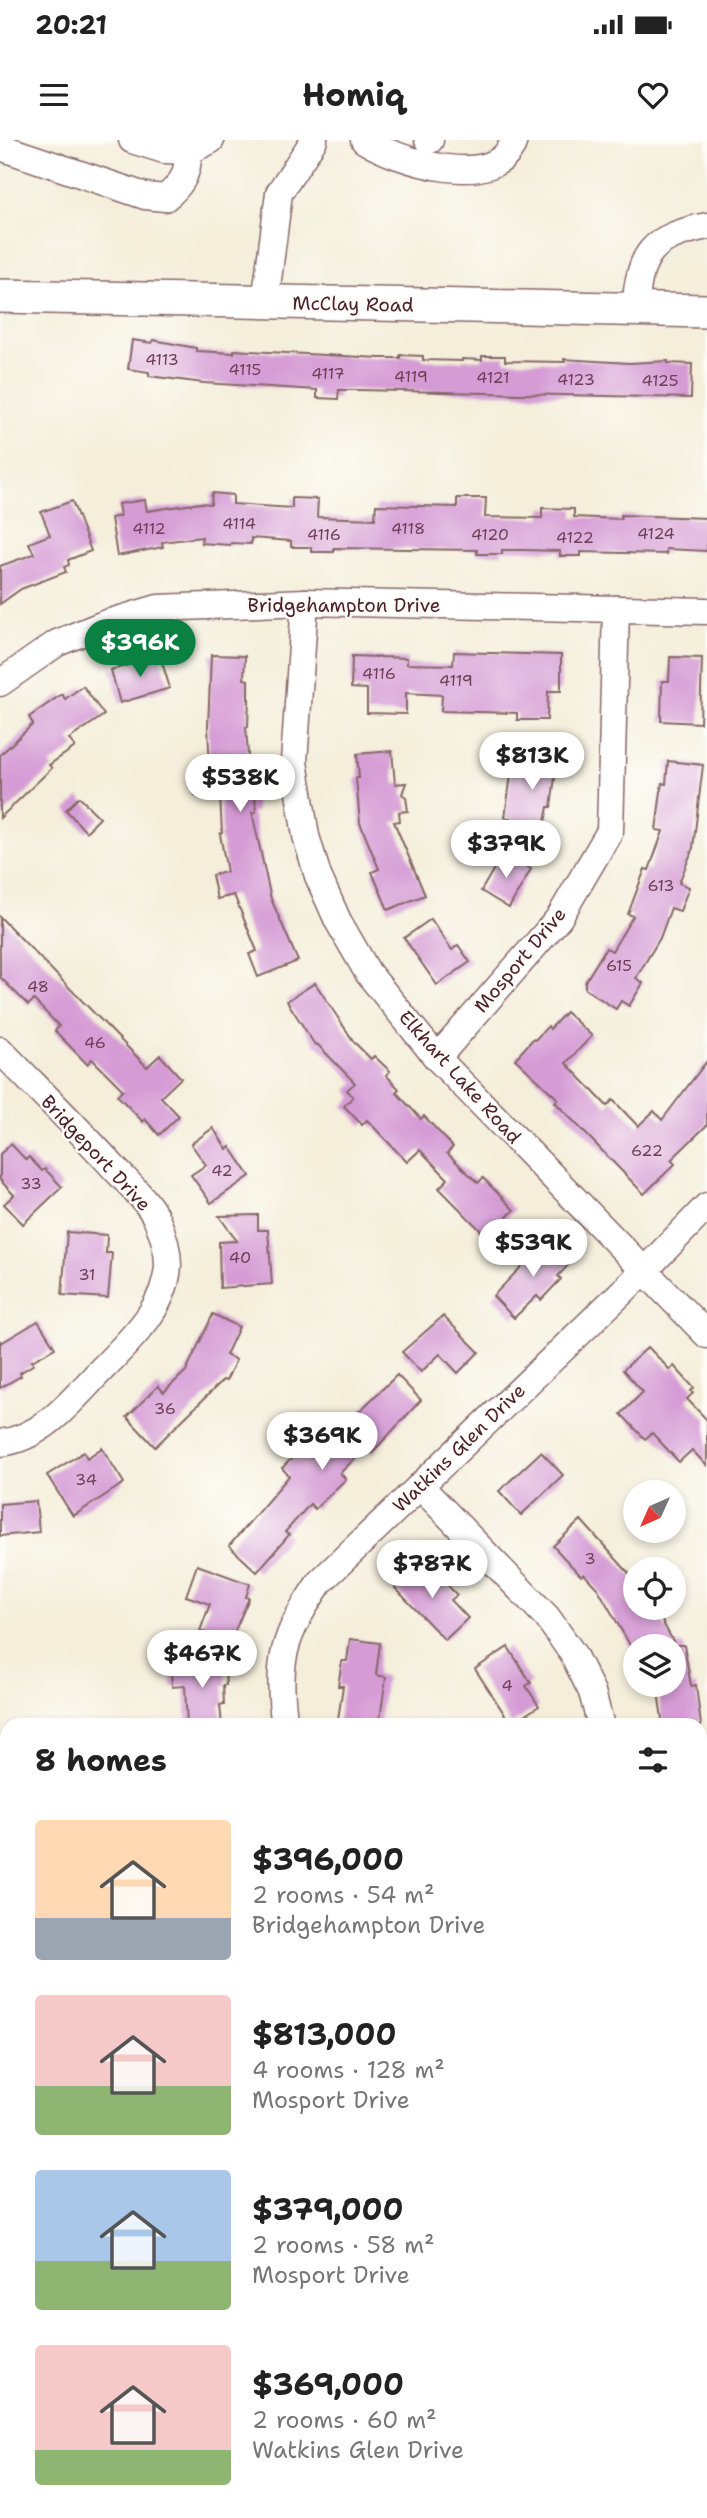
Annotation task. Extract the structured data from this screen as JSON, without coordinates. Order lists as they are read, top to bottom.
{
  "streets": {
    "main road": ["McClay Road"],
    "street": [
      "Bridgehampton Drive",
      "Mosport Drive",
      "Elkhart Lake Road",
      "Bridgeport Drive",
      "Watkins Glen Drive"
    ]
  },
  "crossings": [
    ["Bridgehampton Drive", "Mosport Drive"],
    ["Bridgehampton Drive", "Elkhart Lake Road"],
    ["Mosport Drive", "Elkhart Lake Road"],
    ["Elkhart Lake Road", "Watkins Glen Drive"]
  ],
  "house_numbers": [
    "4113",
    "4115",
    "4117",
    "4119",
    "4121",
    "4123",
    "4125",
    "4114",
    "4112",
    "4118",
    "4124",
    "4116",
    "4120",
    "4122",
    "4116",
    "4119",
    "613",
    "615",
    "48",
    "46",
    "622",
    "42",
    "33",
    "40",
    "31",
    "36",
    "34",
    "3",
    "4"
  ],
  "north": "bottom left",
  "page": {
    "status": "20:21",
    "header": "Homiq",
    "price": [
      "$396K",
      "$813K",
      "$538K",
      "$379K",
      "$539K",
      "$369K",
      "$787K",
      "$467K"
    ],
    "heading": "8 homes",
    "list": [
      {
        "name": "$396,000",
        "note": "2 rooms · 54 m² · Bridgehampton Drive"
      },
      {
        "name": "$813,000",
        "note": "4 rooms · 128 m² · Mosport Drive"
      },
      {
        "name": "$379,000",
        "note": "2 rooms · 58 m² · Mosport Drive"
      },
      {
        "name": "$369,000",
        "note": "2 rooms · 60 m² · Watkins Glen Drive"
      }
    ]
  }
}
